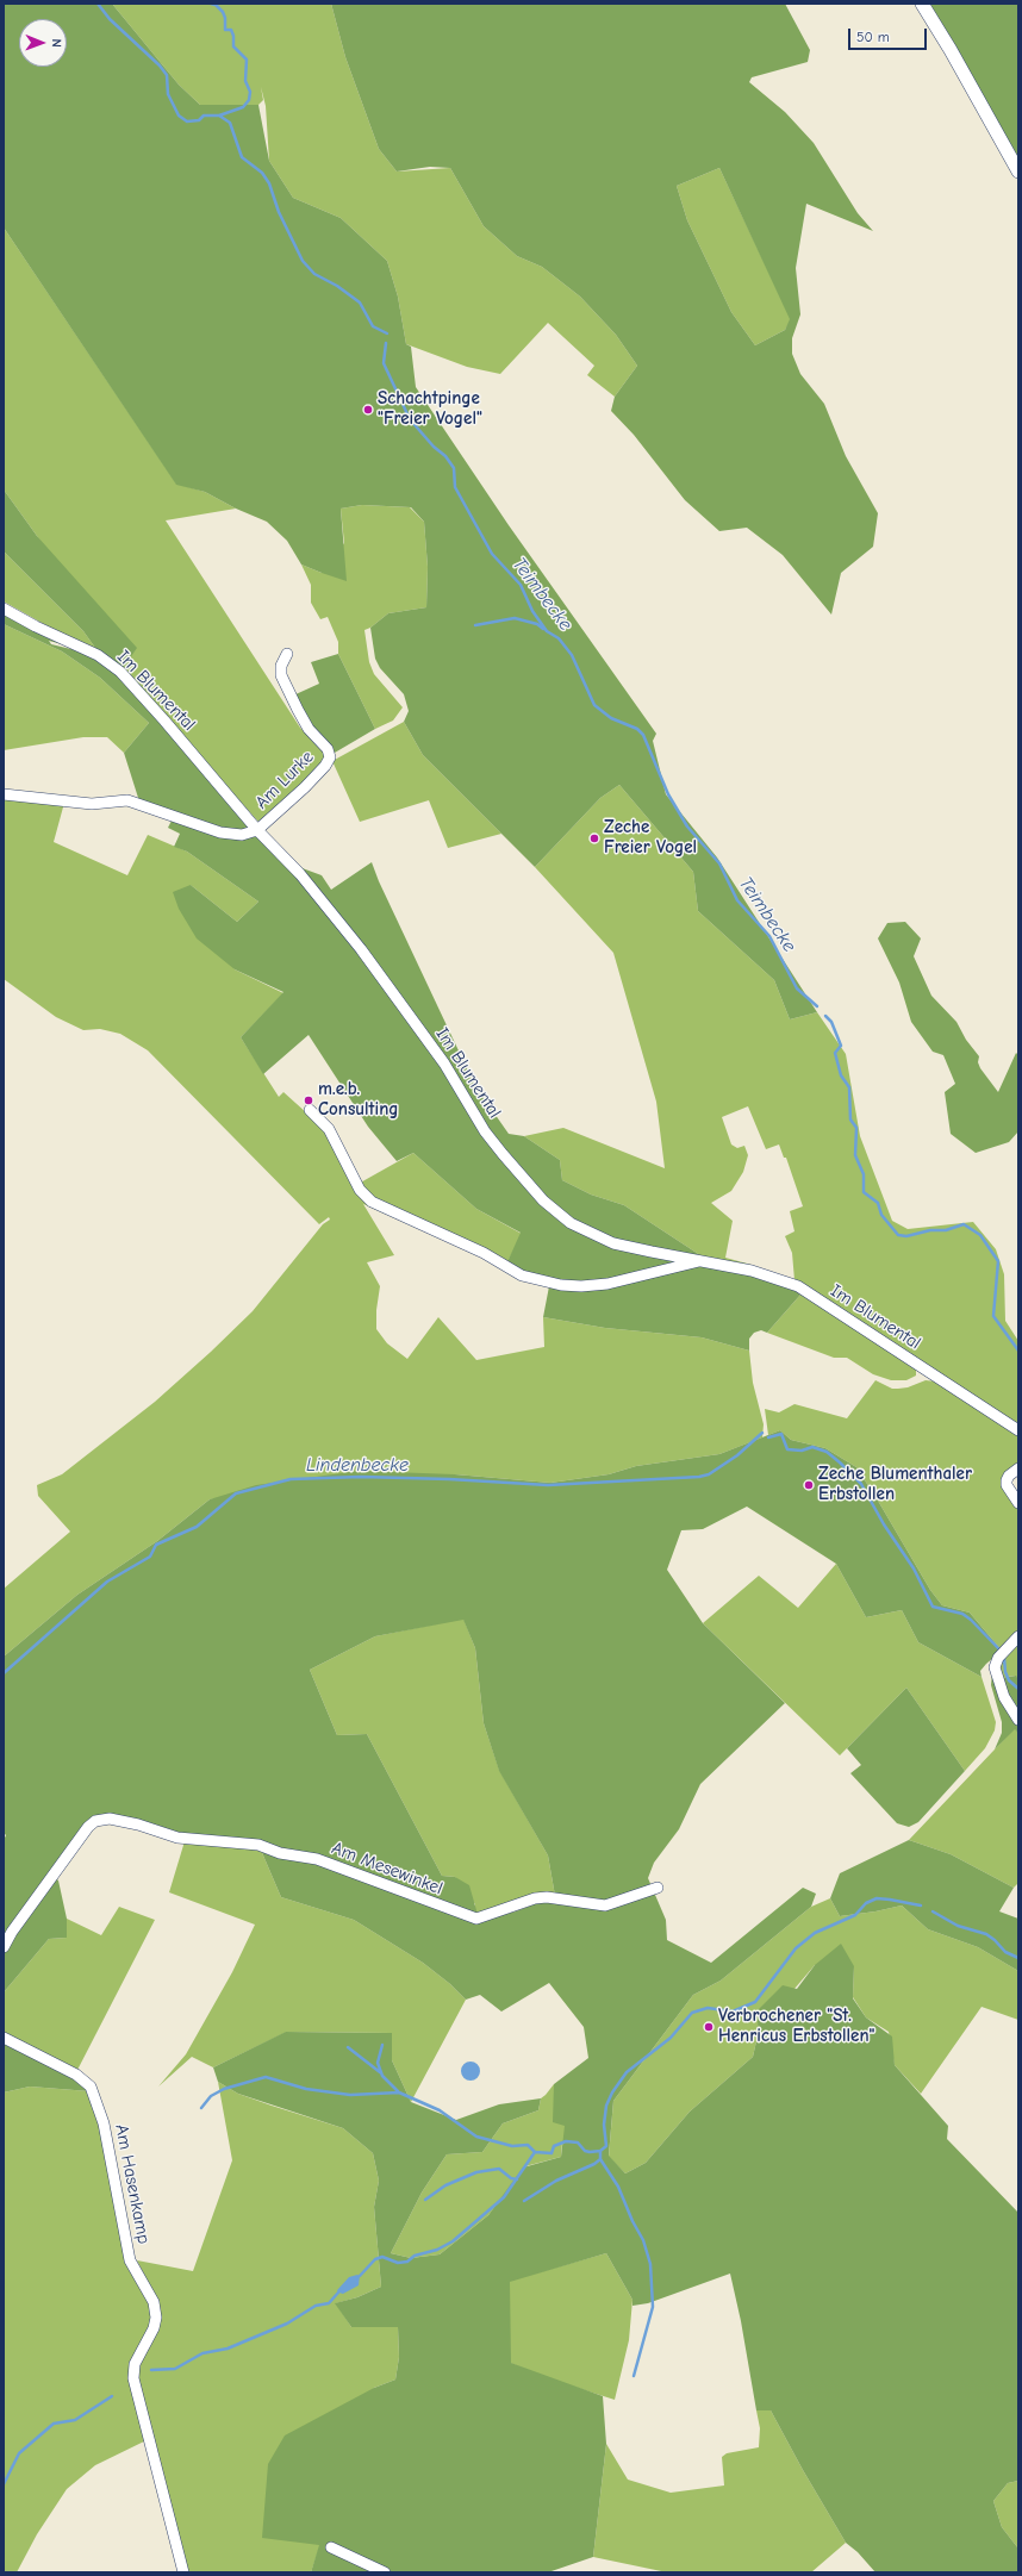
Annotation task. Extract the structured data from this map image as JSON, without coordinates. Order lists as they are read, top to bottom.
{
  "streets": {
    "street": [
      "Im Blumental",
      "Am Lurke",
      "Am Mesewinkel",
      "Am Hasenkamp"
    ]
  },
  "crossings": [
    ["Im Blumental", "Am Lurke"]
  ],
  "water": ["Teimbecke", "Lindenbecke"],
  "places": [
    "Schachtpinge \"Freier Vogel\"",
    "Zeche Freier Vogel",
    "m.e.b. Consulting",
    "Zeche Blumenthaler Erbstollen",
    "Verbrochener \"St. Henricus Erbstollen\""
  ],
  "scale_bar": "50 m",
  "north": "right"
}
